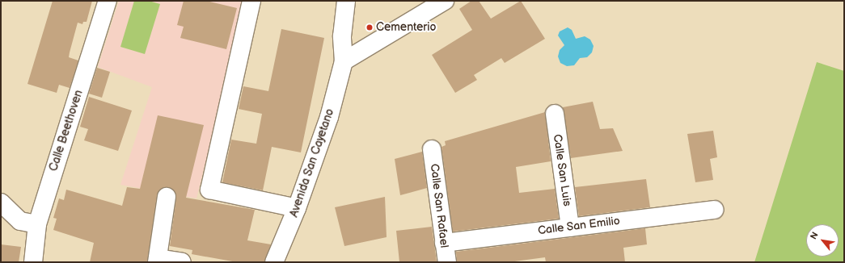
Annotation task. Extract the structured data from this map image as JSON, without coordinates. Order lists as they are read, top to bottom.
{
  "streets": {
    "street": [
      "Calle Beethoven",
      "Avenida San Cayetano",
      "Calle San Luis",
      "Calle San Rafael",
      "Calle San Emilio"
    ]
  },
  "crossings": [
    ["Calle San Luis", "Calle San Emilio"],
    ["Calle San Rafael", "Calle San Emilio"]
  ],
  "places": ["Cementerio"],
  "north": "top left"
}
